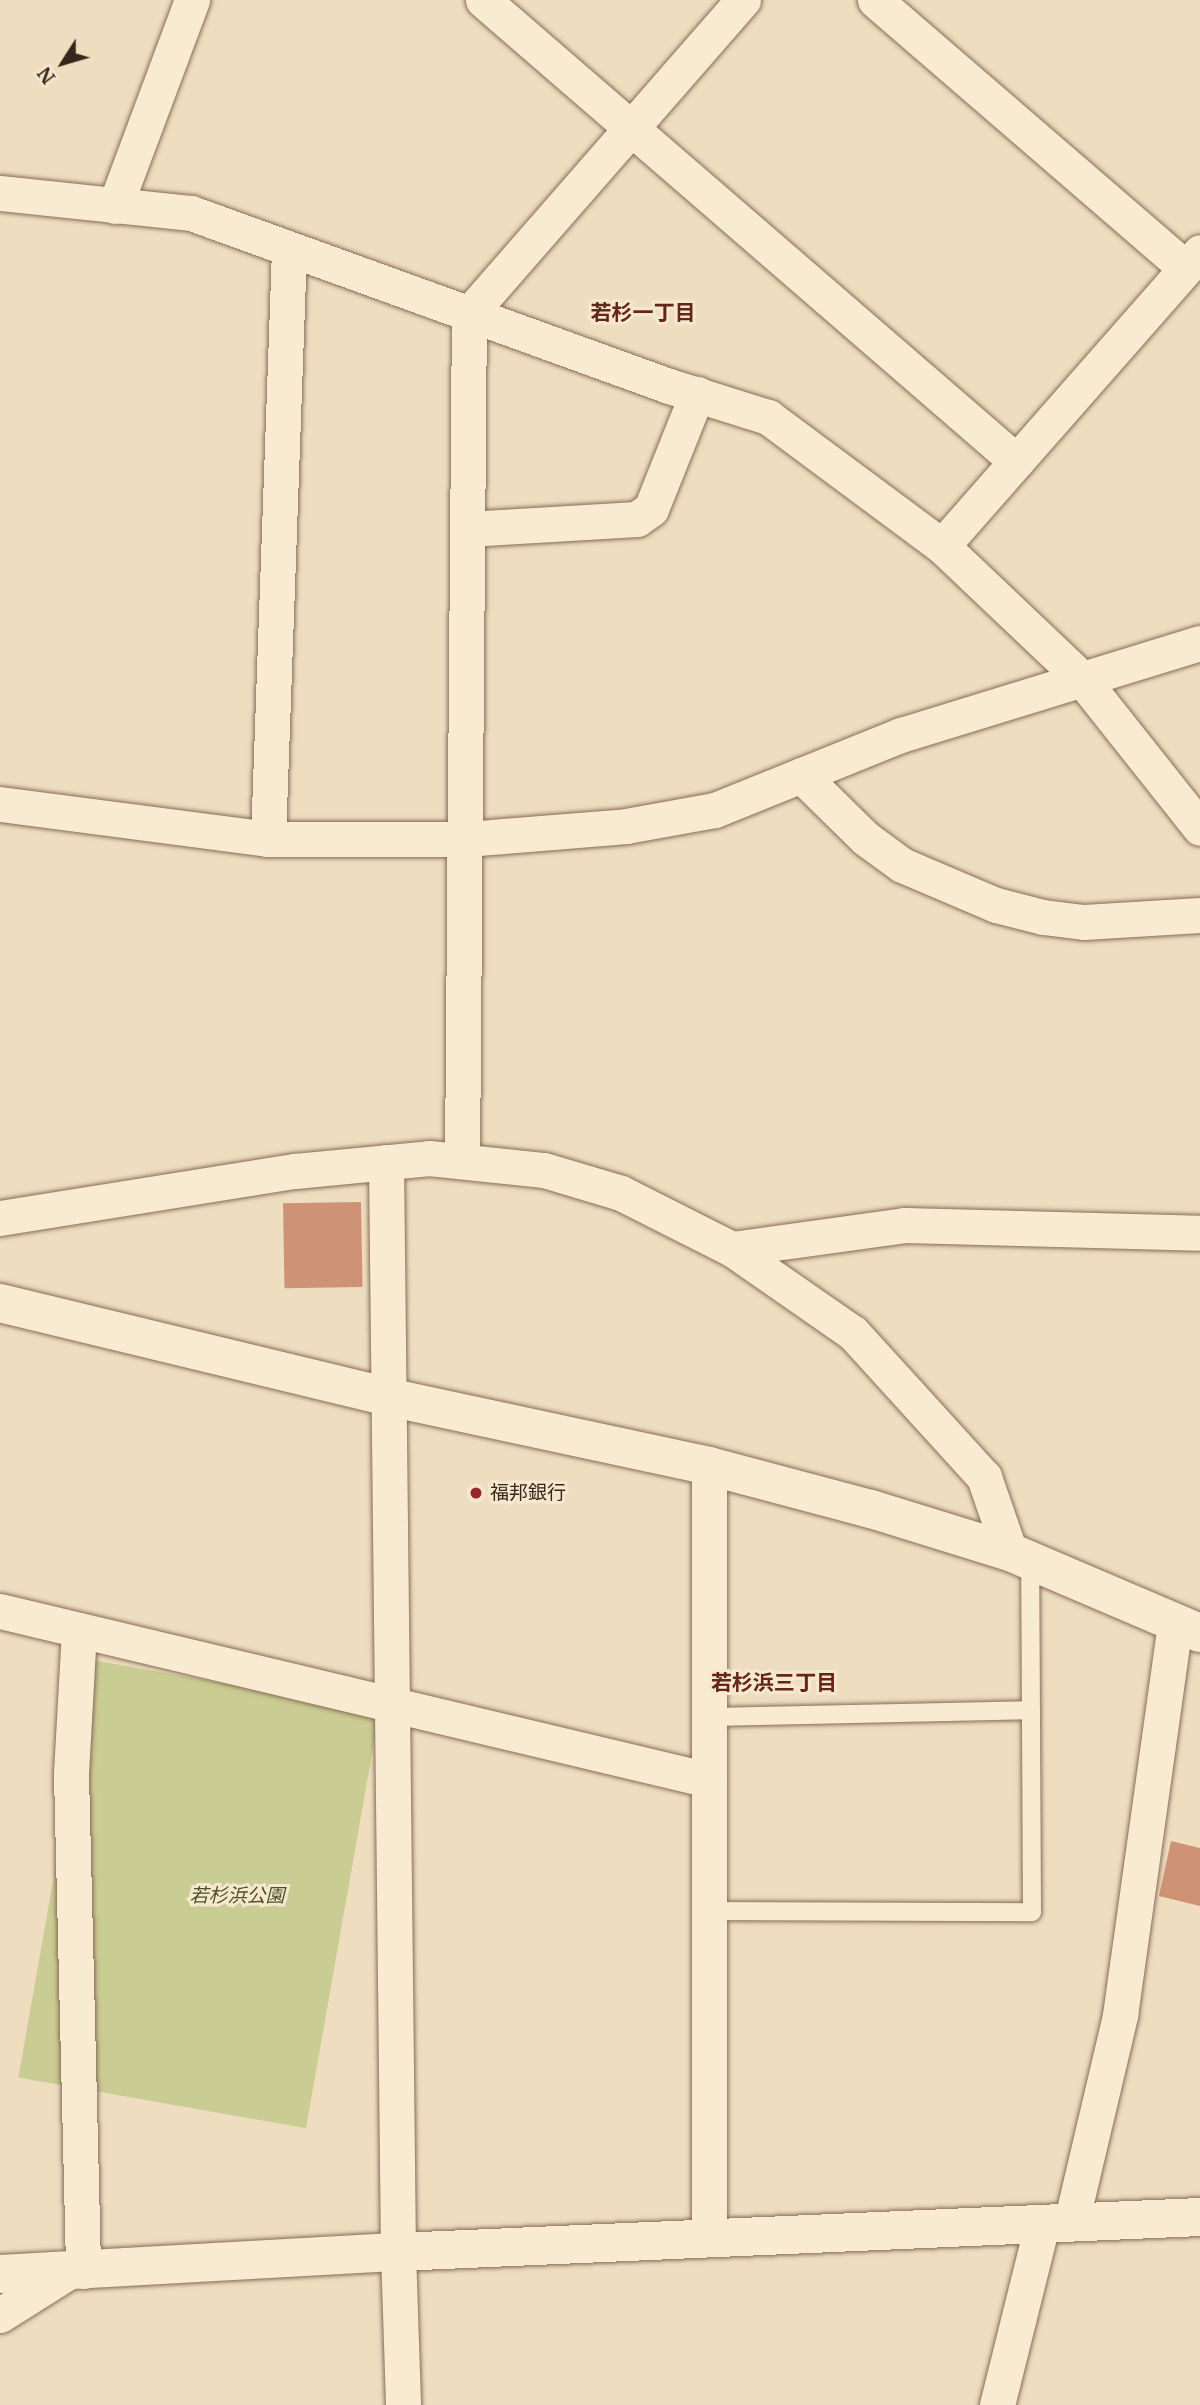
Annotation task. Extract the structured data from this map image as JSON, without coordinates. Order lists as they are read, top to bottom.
{
  "districts": ["若杉一丁目", "若杉浜三丁目"],
  "parks": ["若杉浜公園"],
  "places": ["福邦銀行"],
  "north": "bottom left"
}
